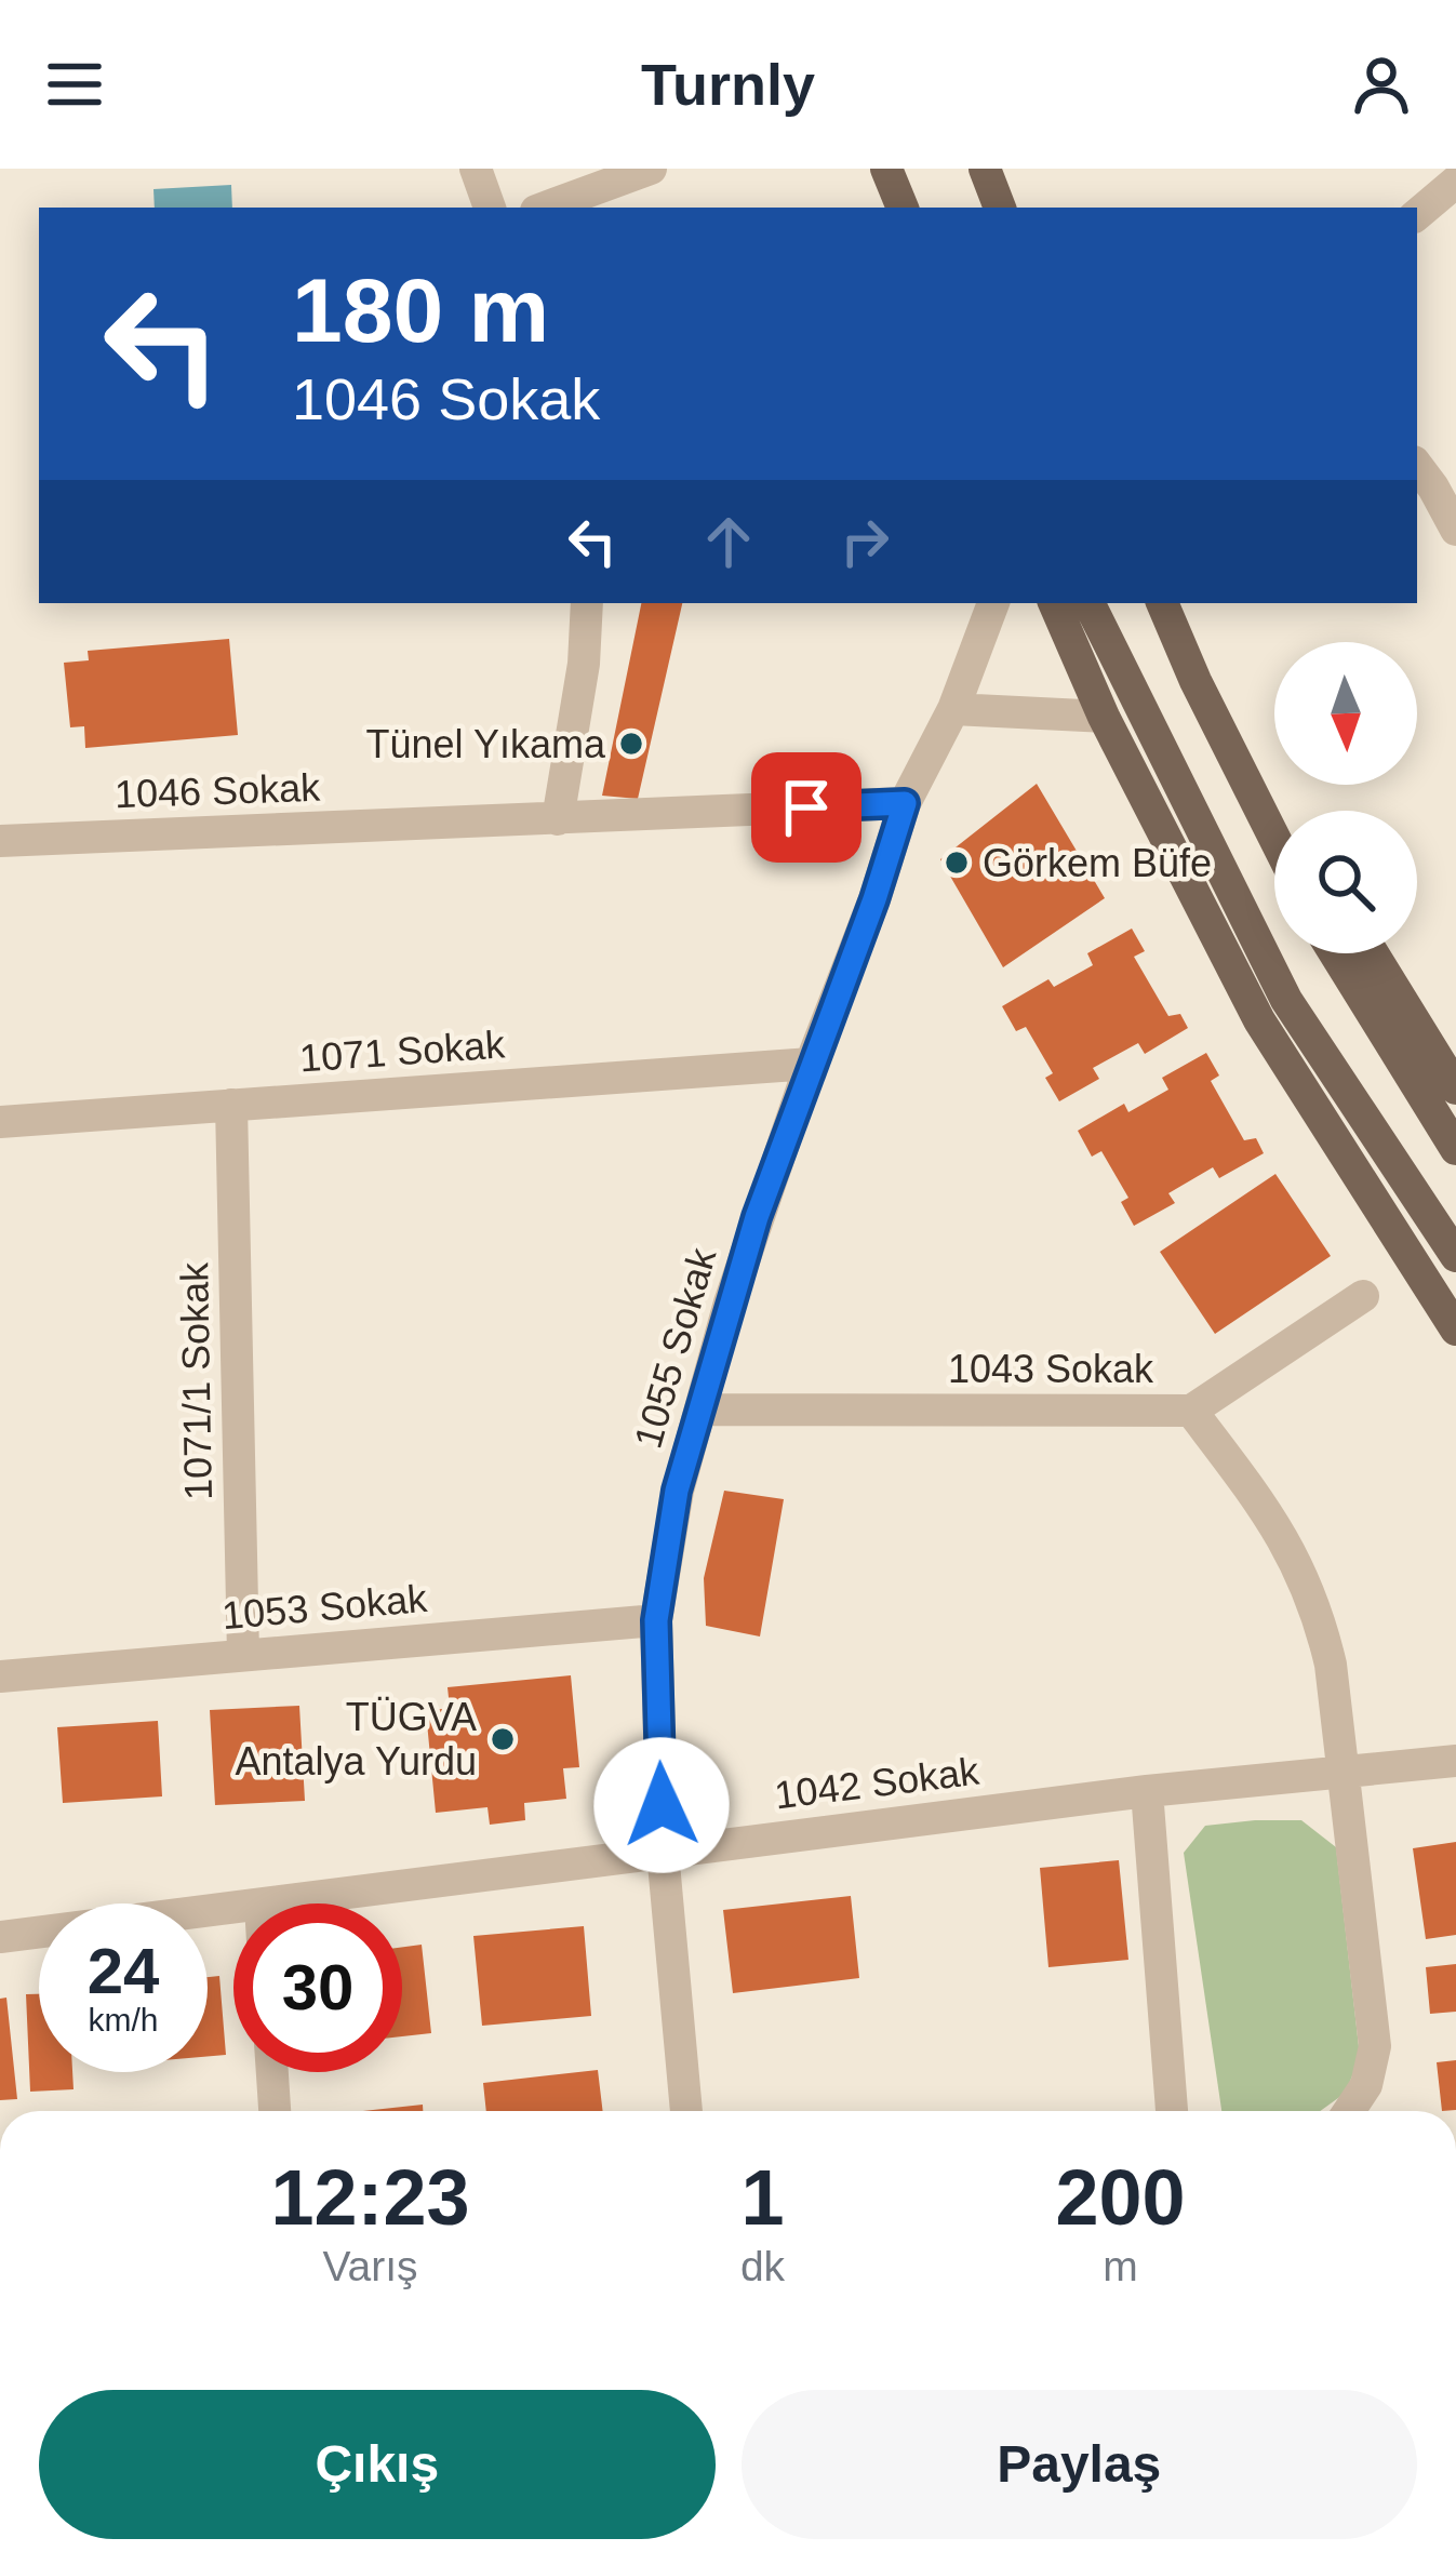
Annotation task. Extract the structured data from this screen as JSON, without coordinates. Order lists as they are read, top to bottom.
{
  "streets": {
    "street": [
      "1046 Sokak",
      "1071 Sokak",
      "1055 Sokak",
      "1043 Sokak",
      "1071/1 Sokak",
      "1053 Sokak",
      "1042 Sokak"
    ]
  },
  "crossings": [
    ["1046 Sokak", "1055 Sokak"],
    ["1071 Sokak", "1055 Sokak"],
    ["1071 Sokak", "1071/1 Sokak"],
    ["1055 Sokak", "1043 Sokak"],
    ["1055 Sokak", "1053 Sokak"],
    ["1055 Sokak", "1042 Sokak"],
    ["1071/1 Sokak", "1053 Sokak"]
  ],
  "places": ["Tünel Yıkama", "Görkem Büfe", "TÜGVA Antalya Yurdu"],
  "north": "bottom",
  "page": {
    "header": "Turnly",
    "turn": ["180 m", "1046 Sokak"],
    "speed": "24 km/h",
    "limit": "30",
    "eta": [
      "12:23",
      "Varış",
      "1",
      "dk",
      "200",
      "m"
    ],
    "buttons": ["Çıkış", "Paylaş"]
  }
}
